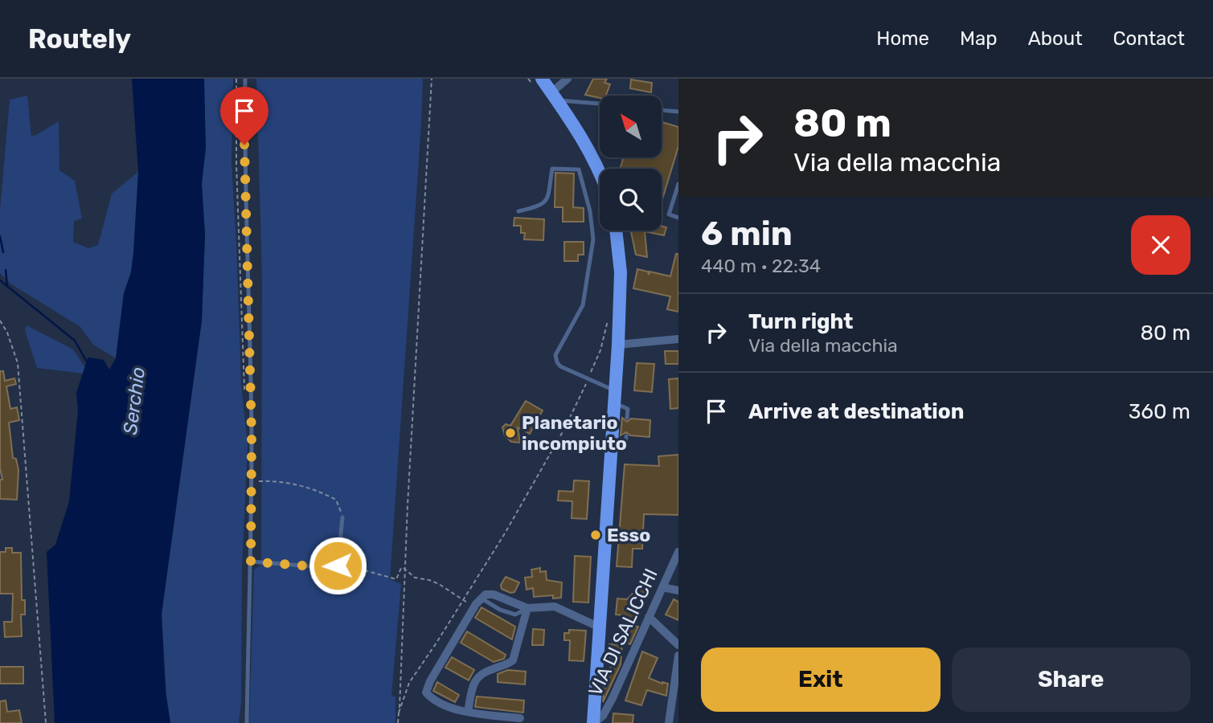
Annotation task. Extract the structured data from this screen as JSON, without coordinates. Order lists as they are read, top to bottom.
{
  "streets": {
    "street": ["VIA DI SALICCHI"]
  },
  "water": ["Serchio"],
  "places": ["Planetario incompiuto", "Esso"],
  "north": "top left",
  "page": {
    "header": "Routely",
    "nav": [
      "Home",
      "Map",
      "About",
      "Contact"
    ],
    "turn": ["80 m", "Via della macchia"],
    "heading": ["6 min", "440 m · 22:34"],
    "list": [
      {
        "name": "Turn right",
        "note": "Via della macchia",
        "value": "80 m"
      },
      {
        "name": "Arrive at destination",
        "value": "360 m"
      }
    ],
    "buttons": ["Exit", "Share"]
  }
}
